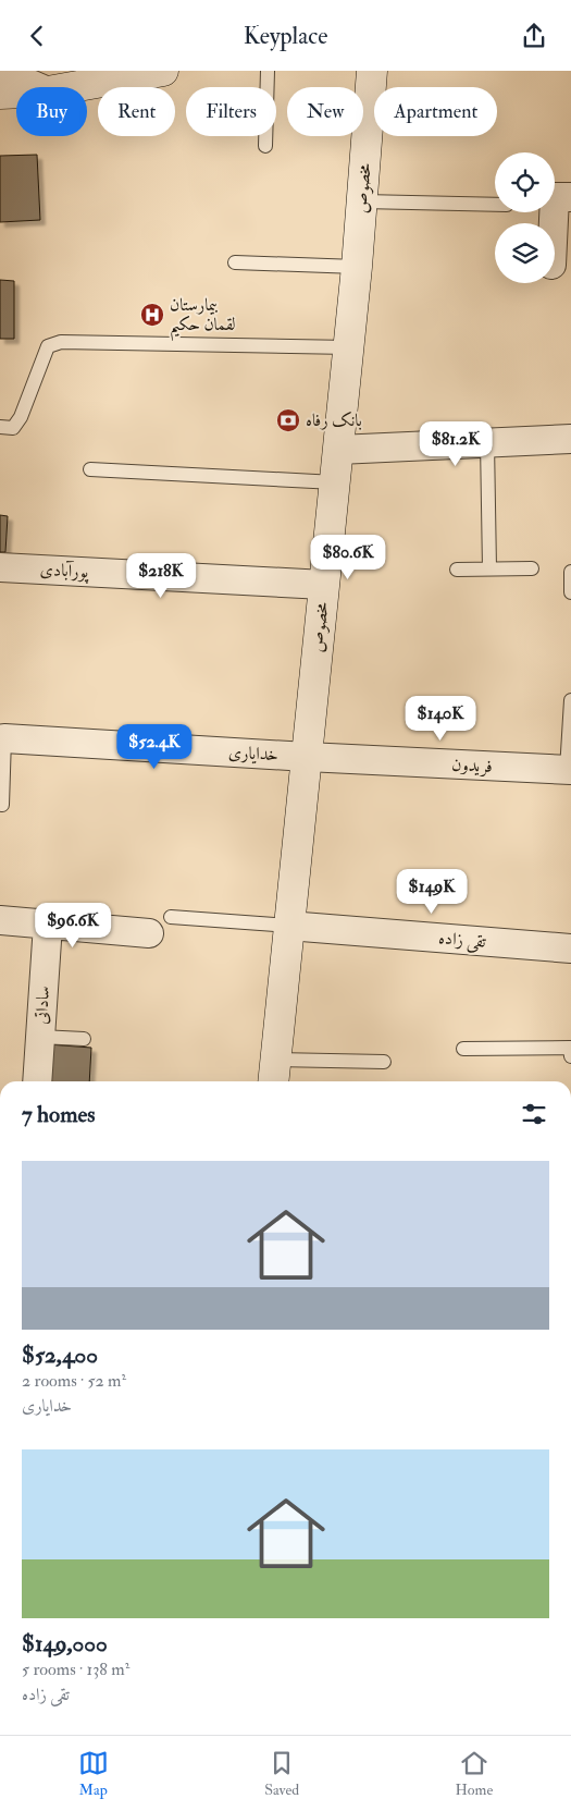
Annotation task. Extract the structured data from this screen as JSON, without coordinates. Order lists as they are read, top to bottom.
{
  "streets": {
    "main road": ["مخصوص"],
    "street": [
      "پورآبادی",
      "خدایاری",
      "فریدون",
      "تقی زاده",
      "ساداتی"
    ]
  },
  "crossings": [
    ["مخصوص", "پورآبادی"],
    ["مخصوص", "خدایاری"],
    ["مخصوص", "فریدون"],
    ["مخصوص", "تقی زاده"],
    ["خدایاری", "فریدون"]
  ],
  "places": {
    "hospital": ["بیمارستان لقمان حکیم"],
    "bank": ["بانک رفاه"]
  },
  "page": {
    "header": "Keyplace",
    "chip": [
      "Buy",
      "Rent",
      "Filters",
      "New",
      "Apartment"
    ],
    "price": [
      "$81.2K",
      "$80.6K",
      "$218K",
      "$140K",
      "$52.4K",
      "$149K",
      "$96.6K"
    ],
    "heading": "7 homes",
    "list": [
      {
        "name": "$52,400",
        "note": "2 rooms · 52 m² · خدایاری"
      },
      {
        "name": "$149,000",
        "note": "5 rooms · 138 m² · تقی زاده"
      }
    ],
    "tabs": ["Map", "Saved", "Home"]
  }
}
